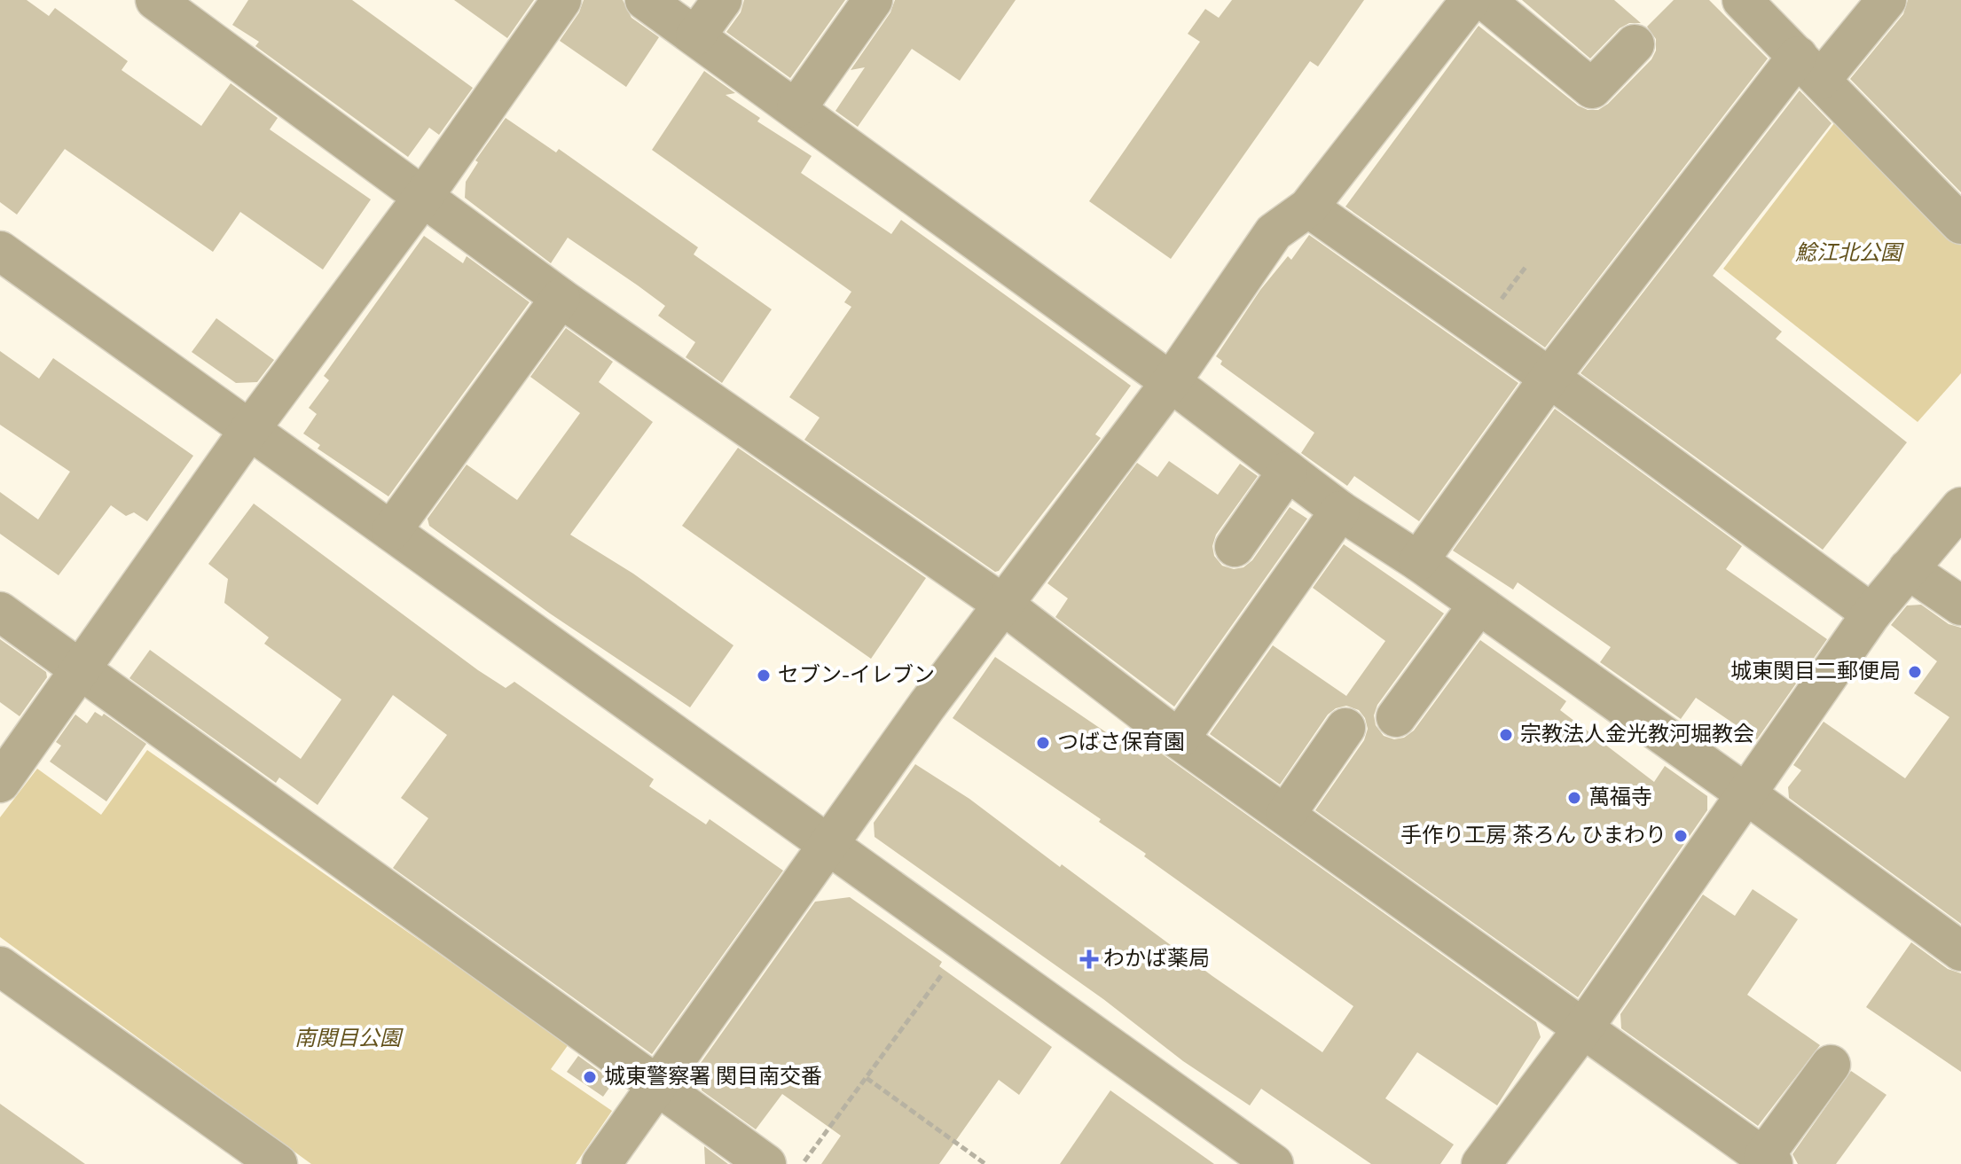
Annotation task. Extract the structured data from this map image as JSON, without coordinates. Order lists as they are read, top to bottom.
{
  "parks": ["鯰江北公園", "南関目公園"],
  "places": {
    "other": [
      "城東関目二郵便局",
      "セブン-イレブン",
      "宗教法人金光教河堀教会",
      "つばさ保育園",
      "萬福寺",
      "手作り工房 茶ろん ひまわり",
      "城東警察署 関目南交番"
    ],
    "health": ["わかば薬局"]
  }
}
